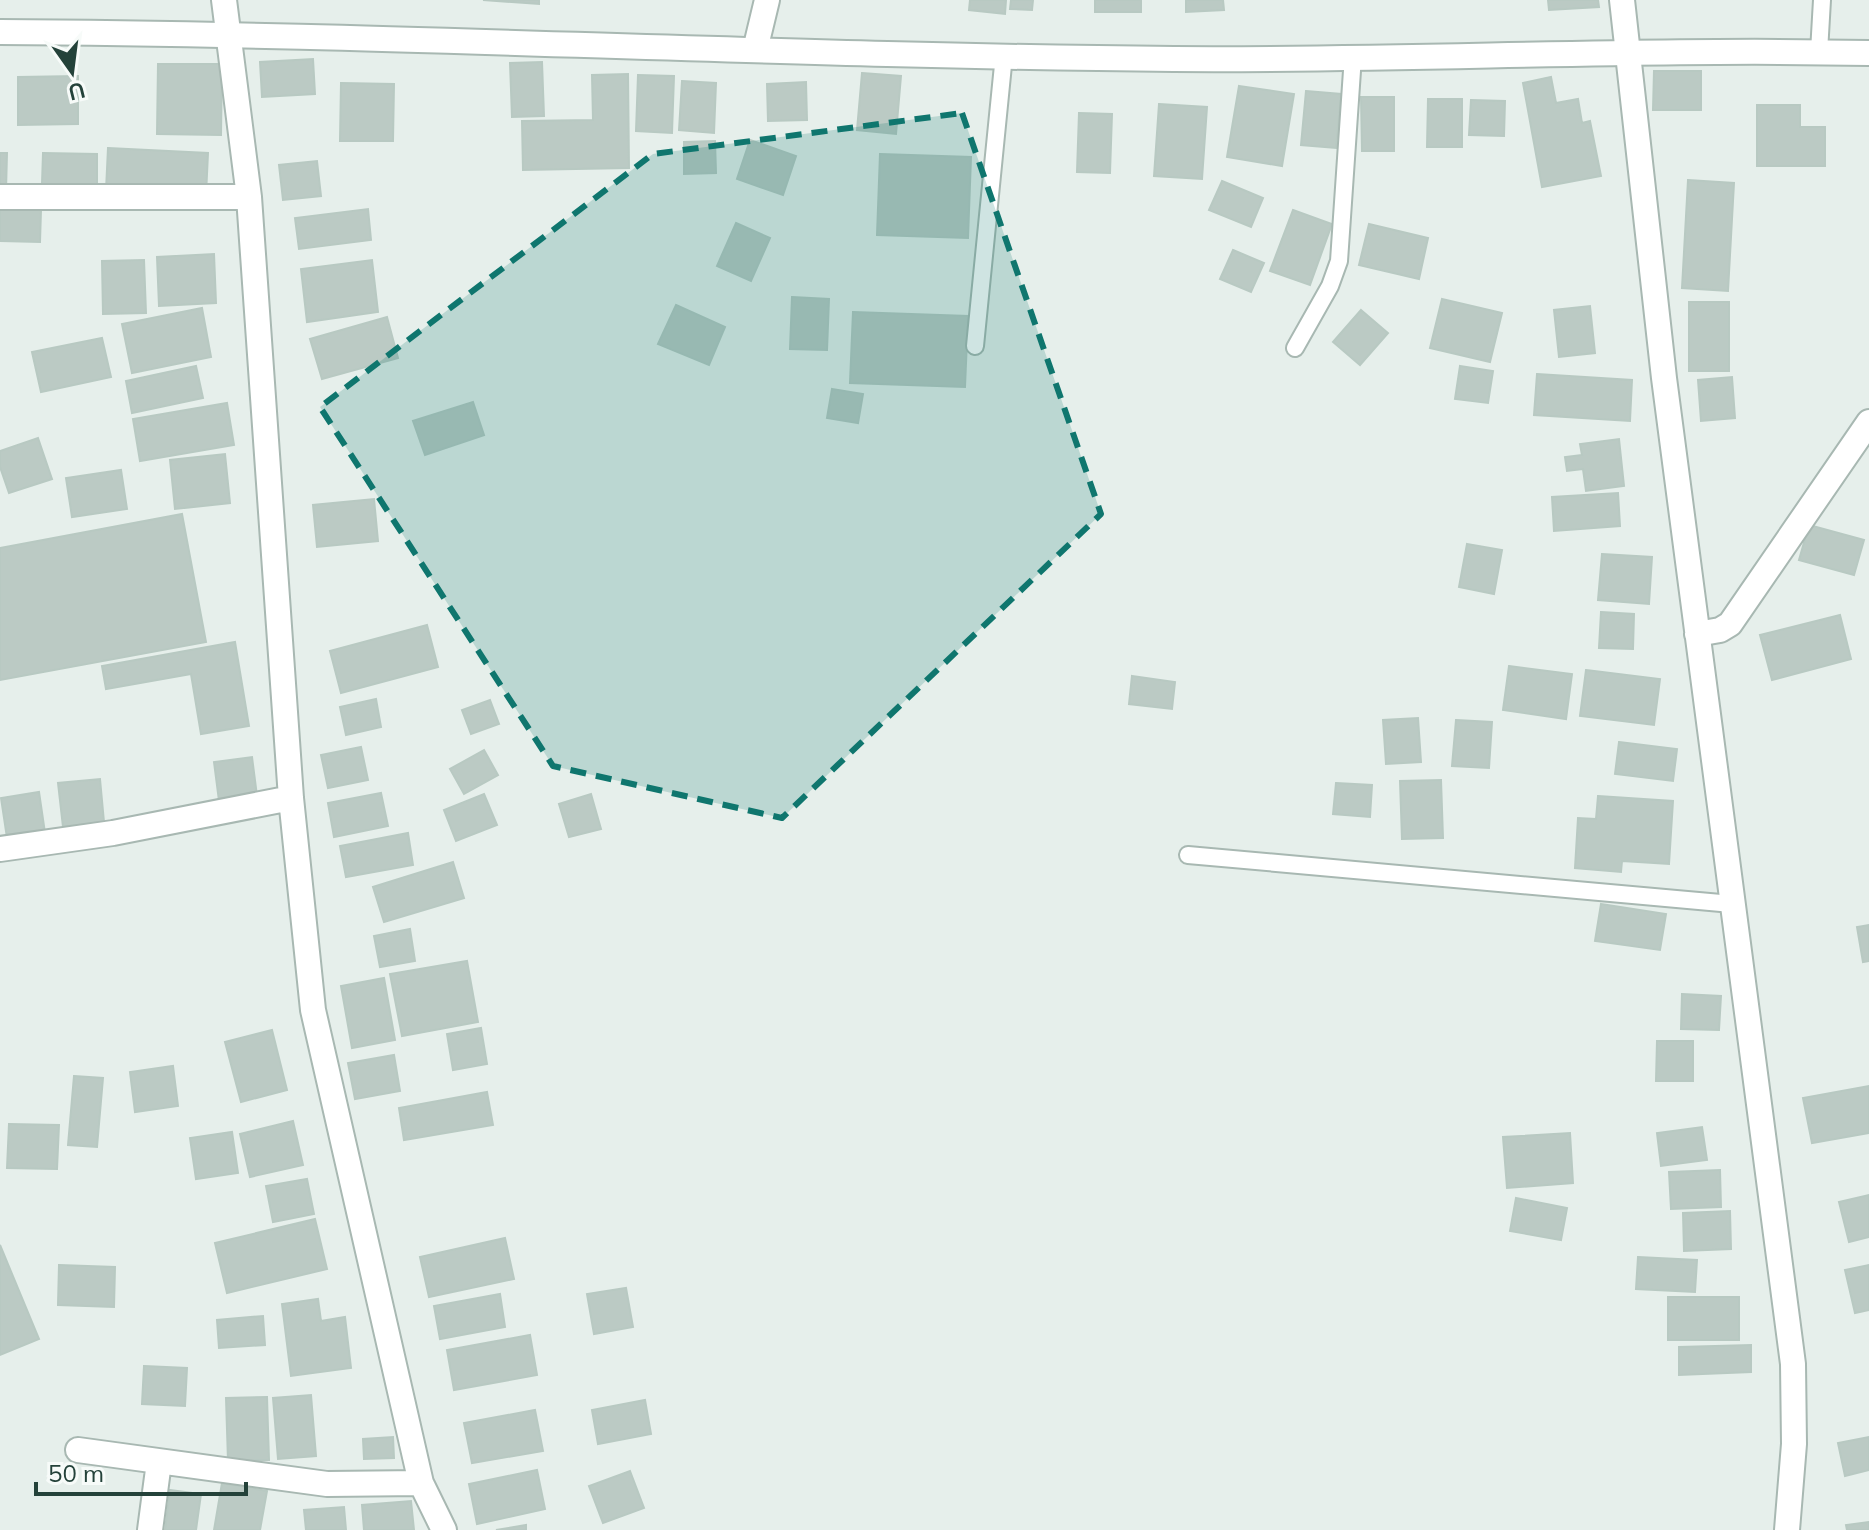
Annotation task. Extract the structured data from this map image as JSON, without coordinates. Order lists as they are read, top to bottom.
{
  "scale_bar": "50 m",
  "north": "bottom"
}
